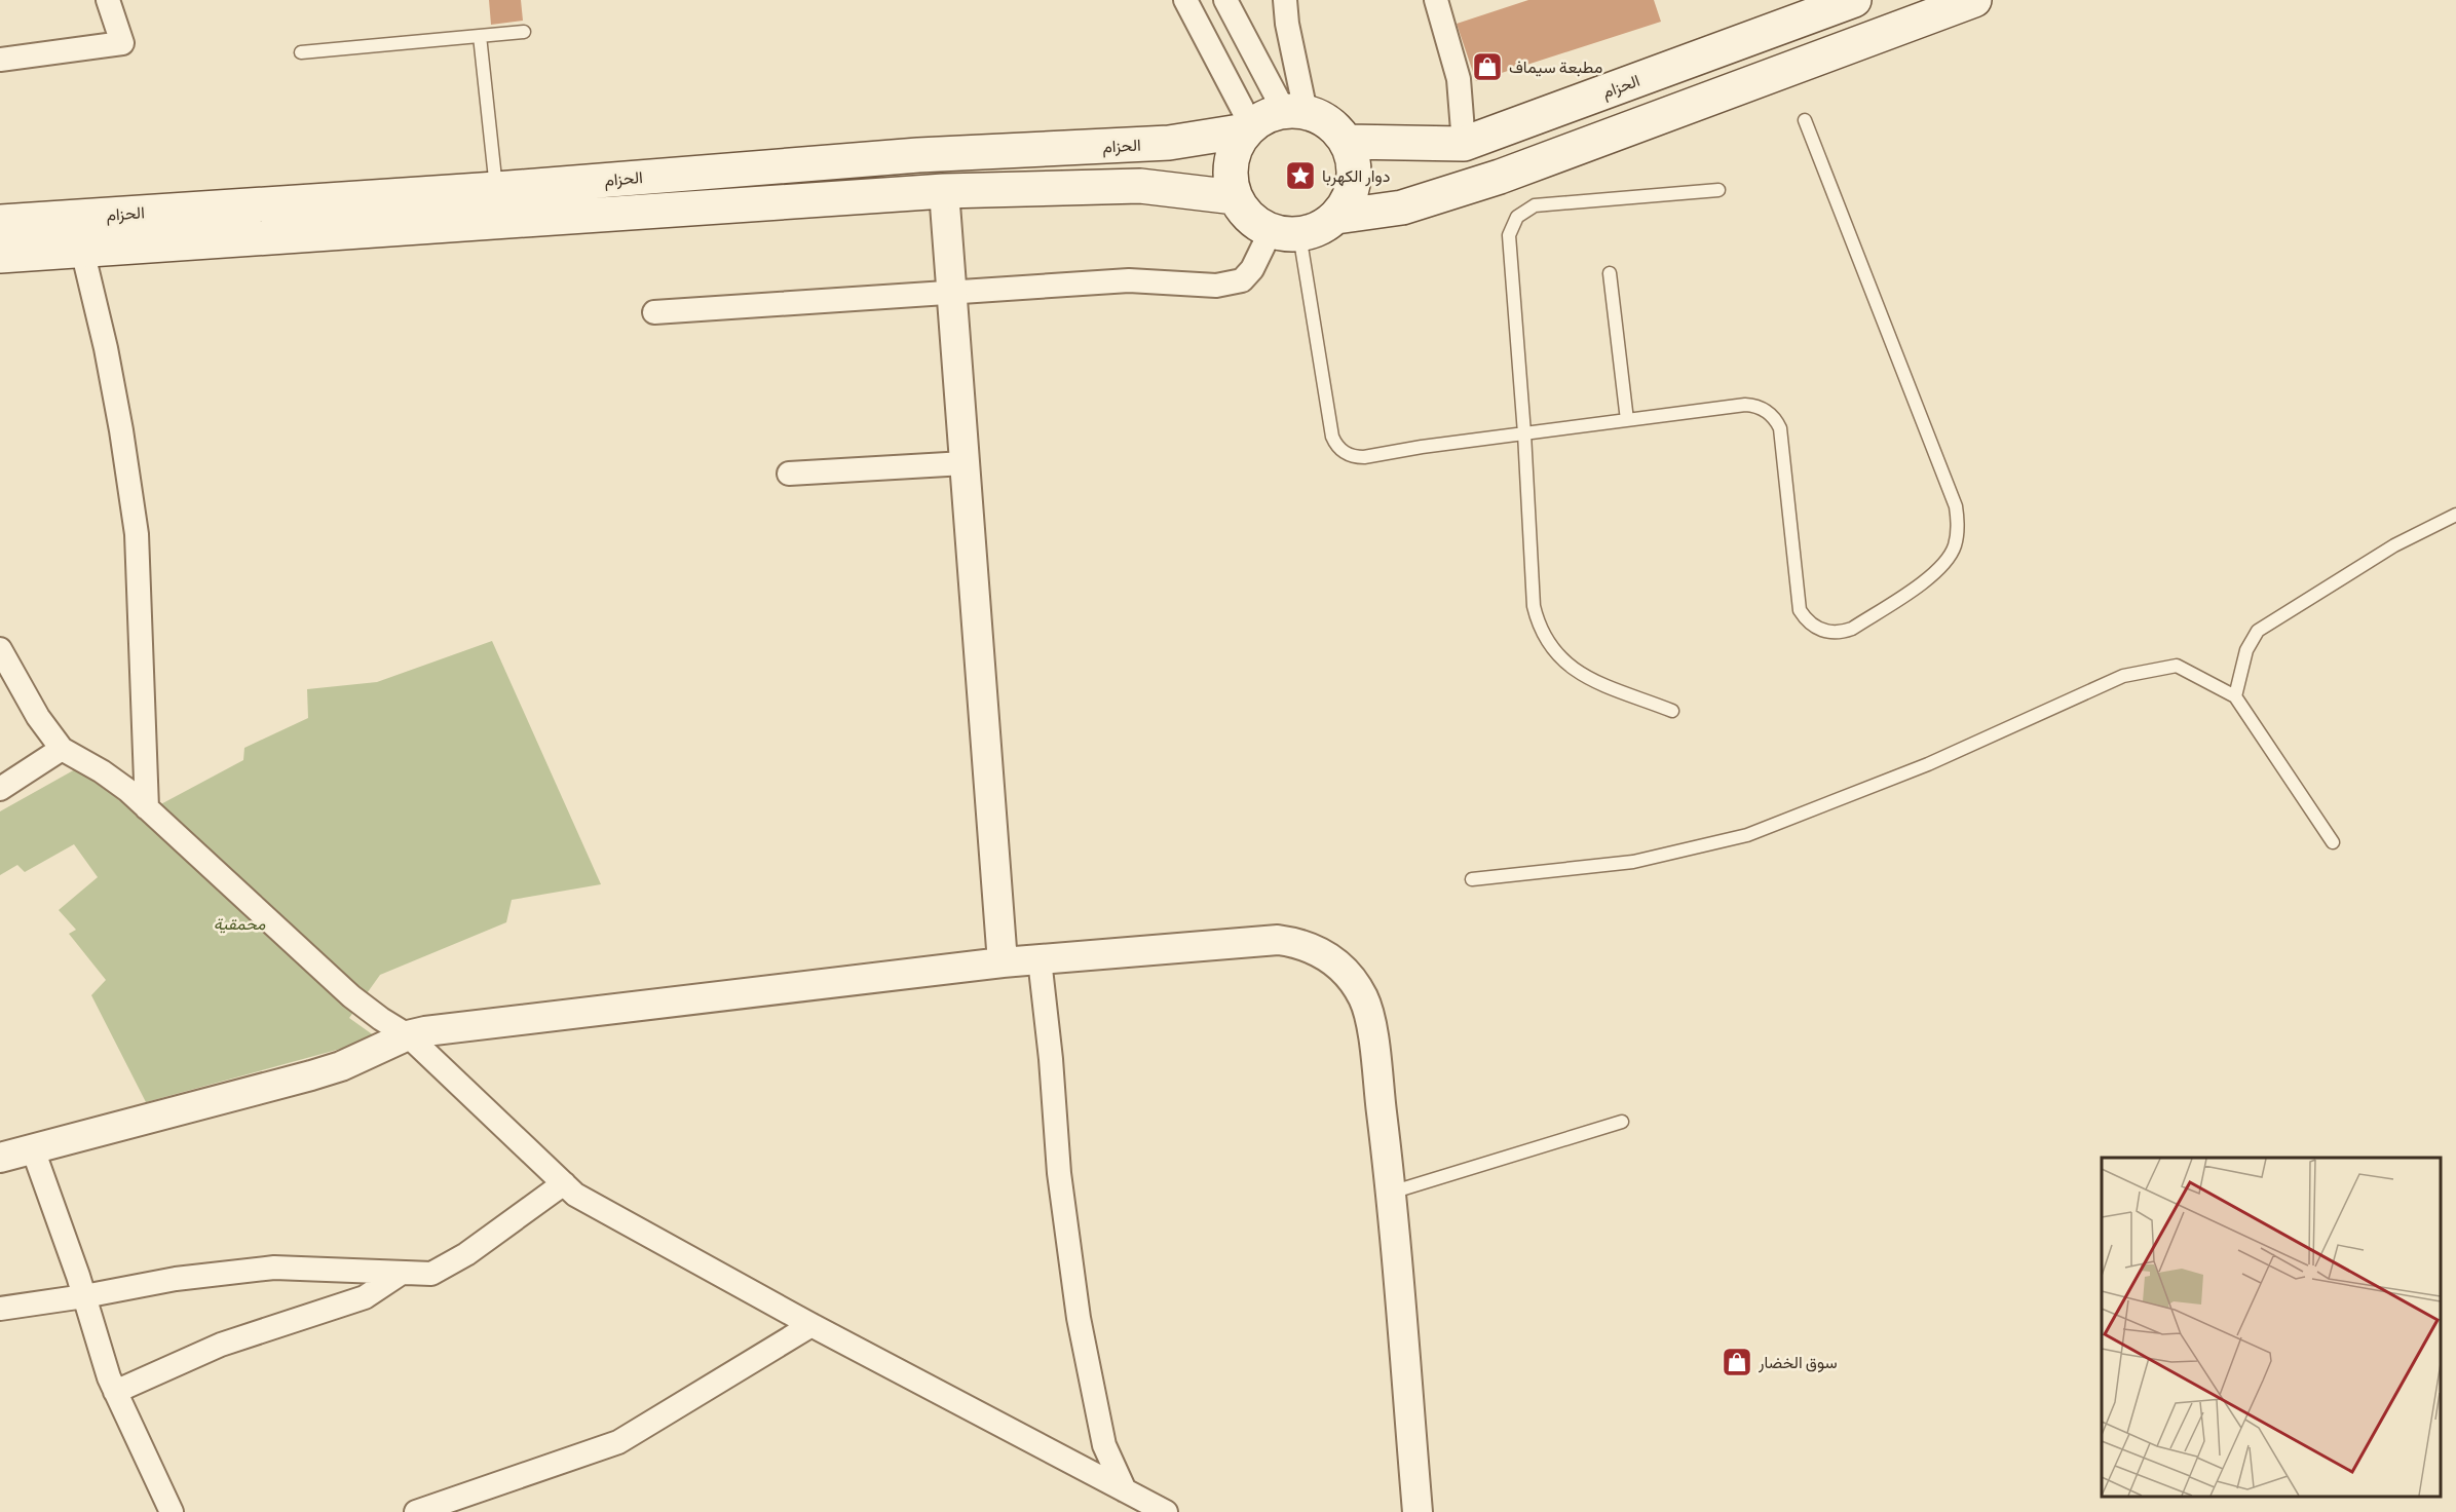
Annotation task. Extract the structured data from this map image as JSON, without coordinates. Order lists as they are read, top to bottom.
{
  "streets": {
    "main road": ["الحزام"]
  },
  "parks": ["محمقية"],
  "places": {
    "shop": ["مطبعة سيماف", "سوق الخضار"],
    "place": ["دوار الكهربا"]
  }
}
